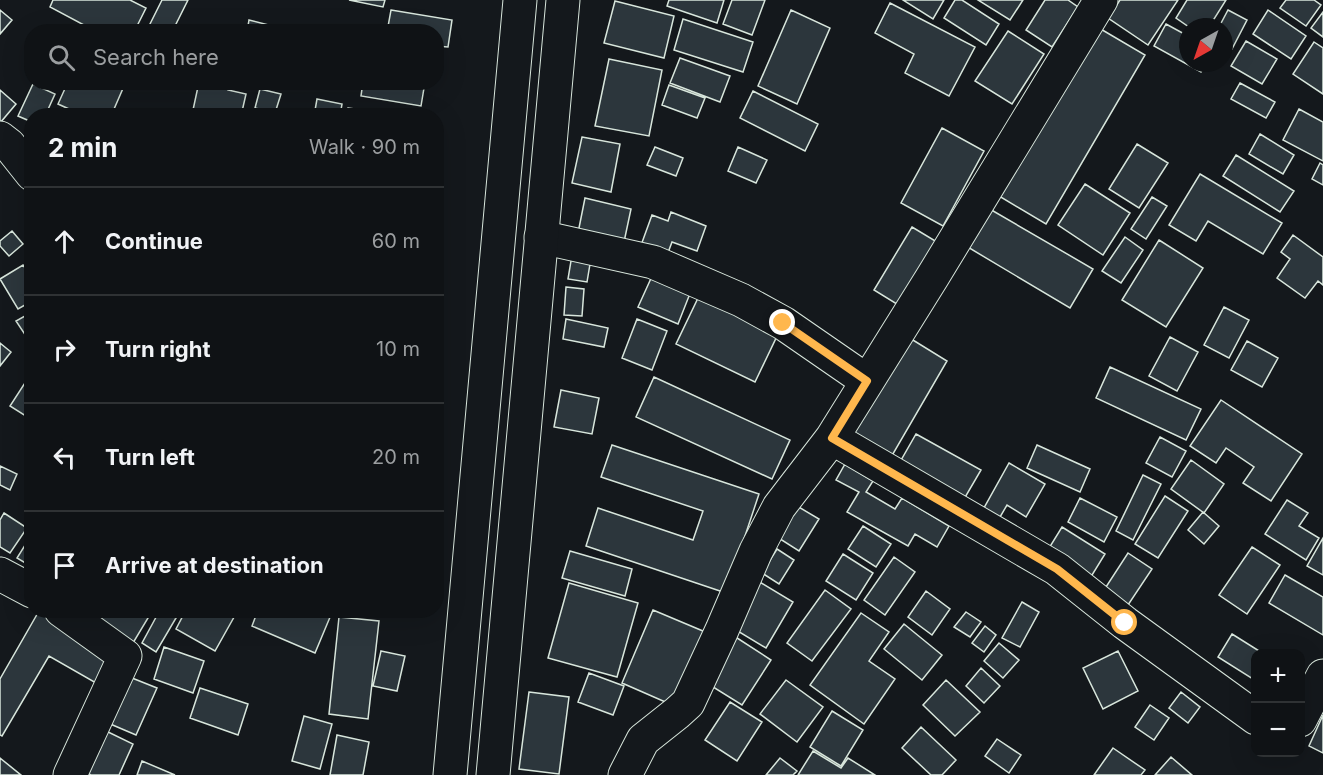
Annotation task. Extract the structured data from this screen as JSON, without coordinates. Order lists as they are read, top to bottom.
{
  "north": "bottom left",
  "page": {
    "search": "Search here",
    "heading": ["2 min", "Walk · 90 m"],
    "list": [
      ["Continue", "60 m"],
      ["Turn right", "10 m"],
      ["Turn left", "20 m"],
      "Arrive at destination"
    ],
    "map_buttons": ["+", "−"]
  }
}
